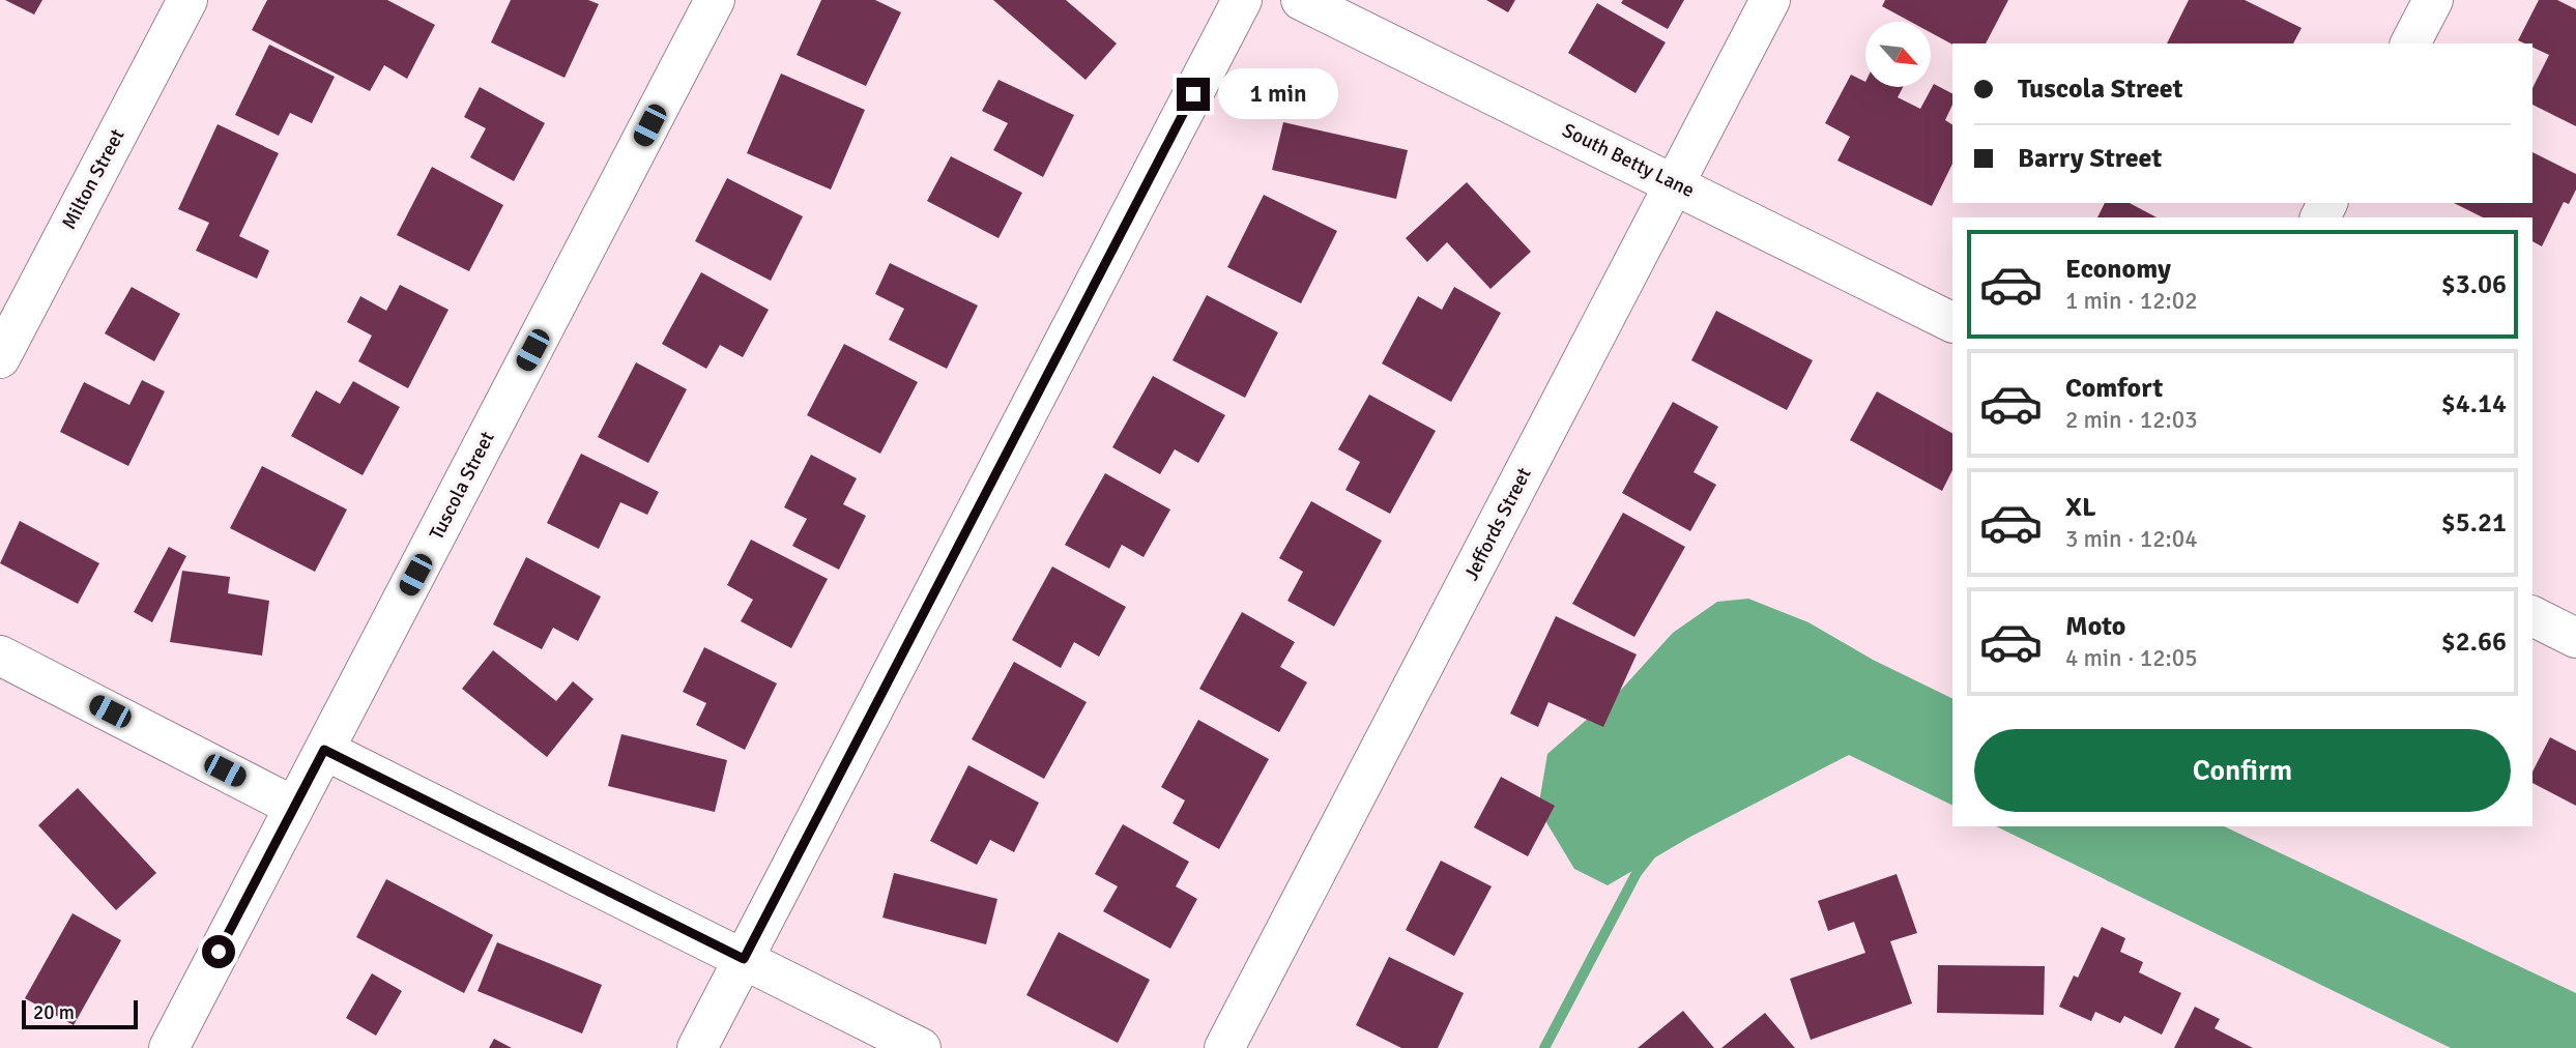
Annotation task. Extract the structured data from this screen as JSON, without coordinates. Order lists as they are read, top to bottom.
{
  "streets": {
    "street": [
      "South Betty Lane",
      "Milton Street",
      "Tuscola Street",
      "Jeffords Street"
    ]
  },
  "crossings": [
    ["South Betty Lane", "Jeffords Street"]
  ],
  "scale_bar": "20 m",
  "north": "bottom right",
  "page": {
    "banner": ["Tuscola Street", "Barry Street"],
    "bubble": "1 min",
    "list": [
      {
        "name": "Economy",
        "note": "1 min · 12:02",
        "value": "$3.06"
      },
      {
        "name": "Comfort",
        "note": "2 min · 12:03",
        "value": "$4.14"
      },
      {
        "name": "XL",
        "note": "3 min · 12:04",
        "value": "$5.21"
      },
      {
        "name": "Moto",
        "note": "4 min · 12:05",
        "value": "$2.66"
      }
    ],
    "buttons": "Confirm",
    "scale": "20 m"
  }
}
